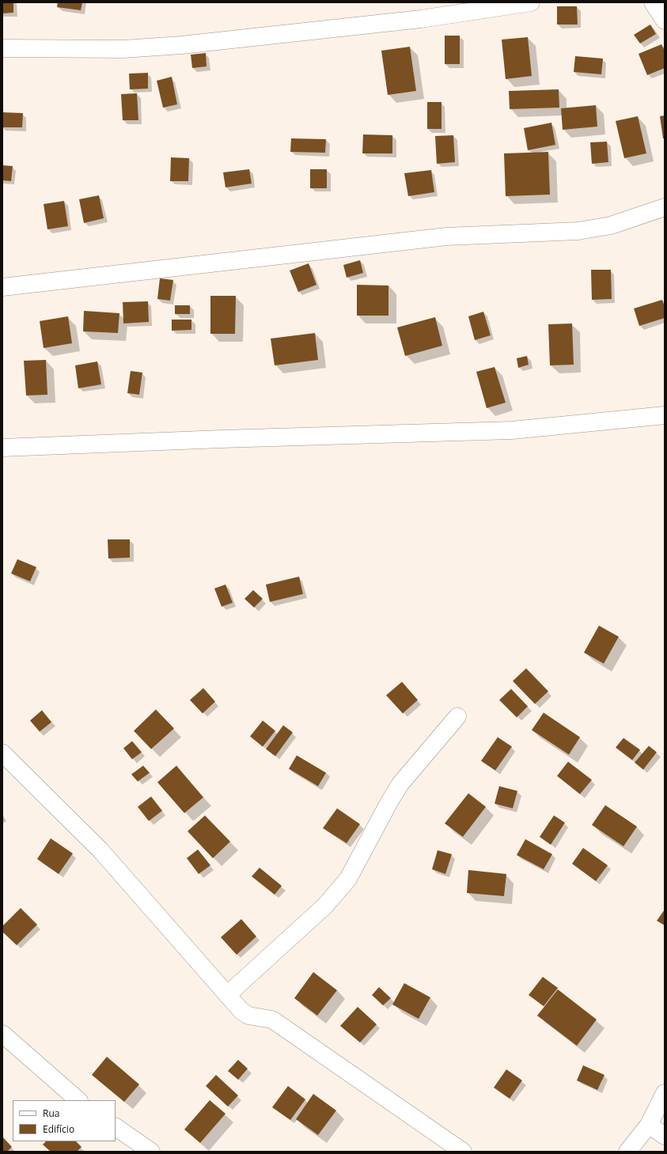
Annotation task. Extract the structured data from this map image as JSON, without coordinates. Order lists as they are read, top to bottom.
{
  "legend": ["Rua", "Edifício"]
}
